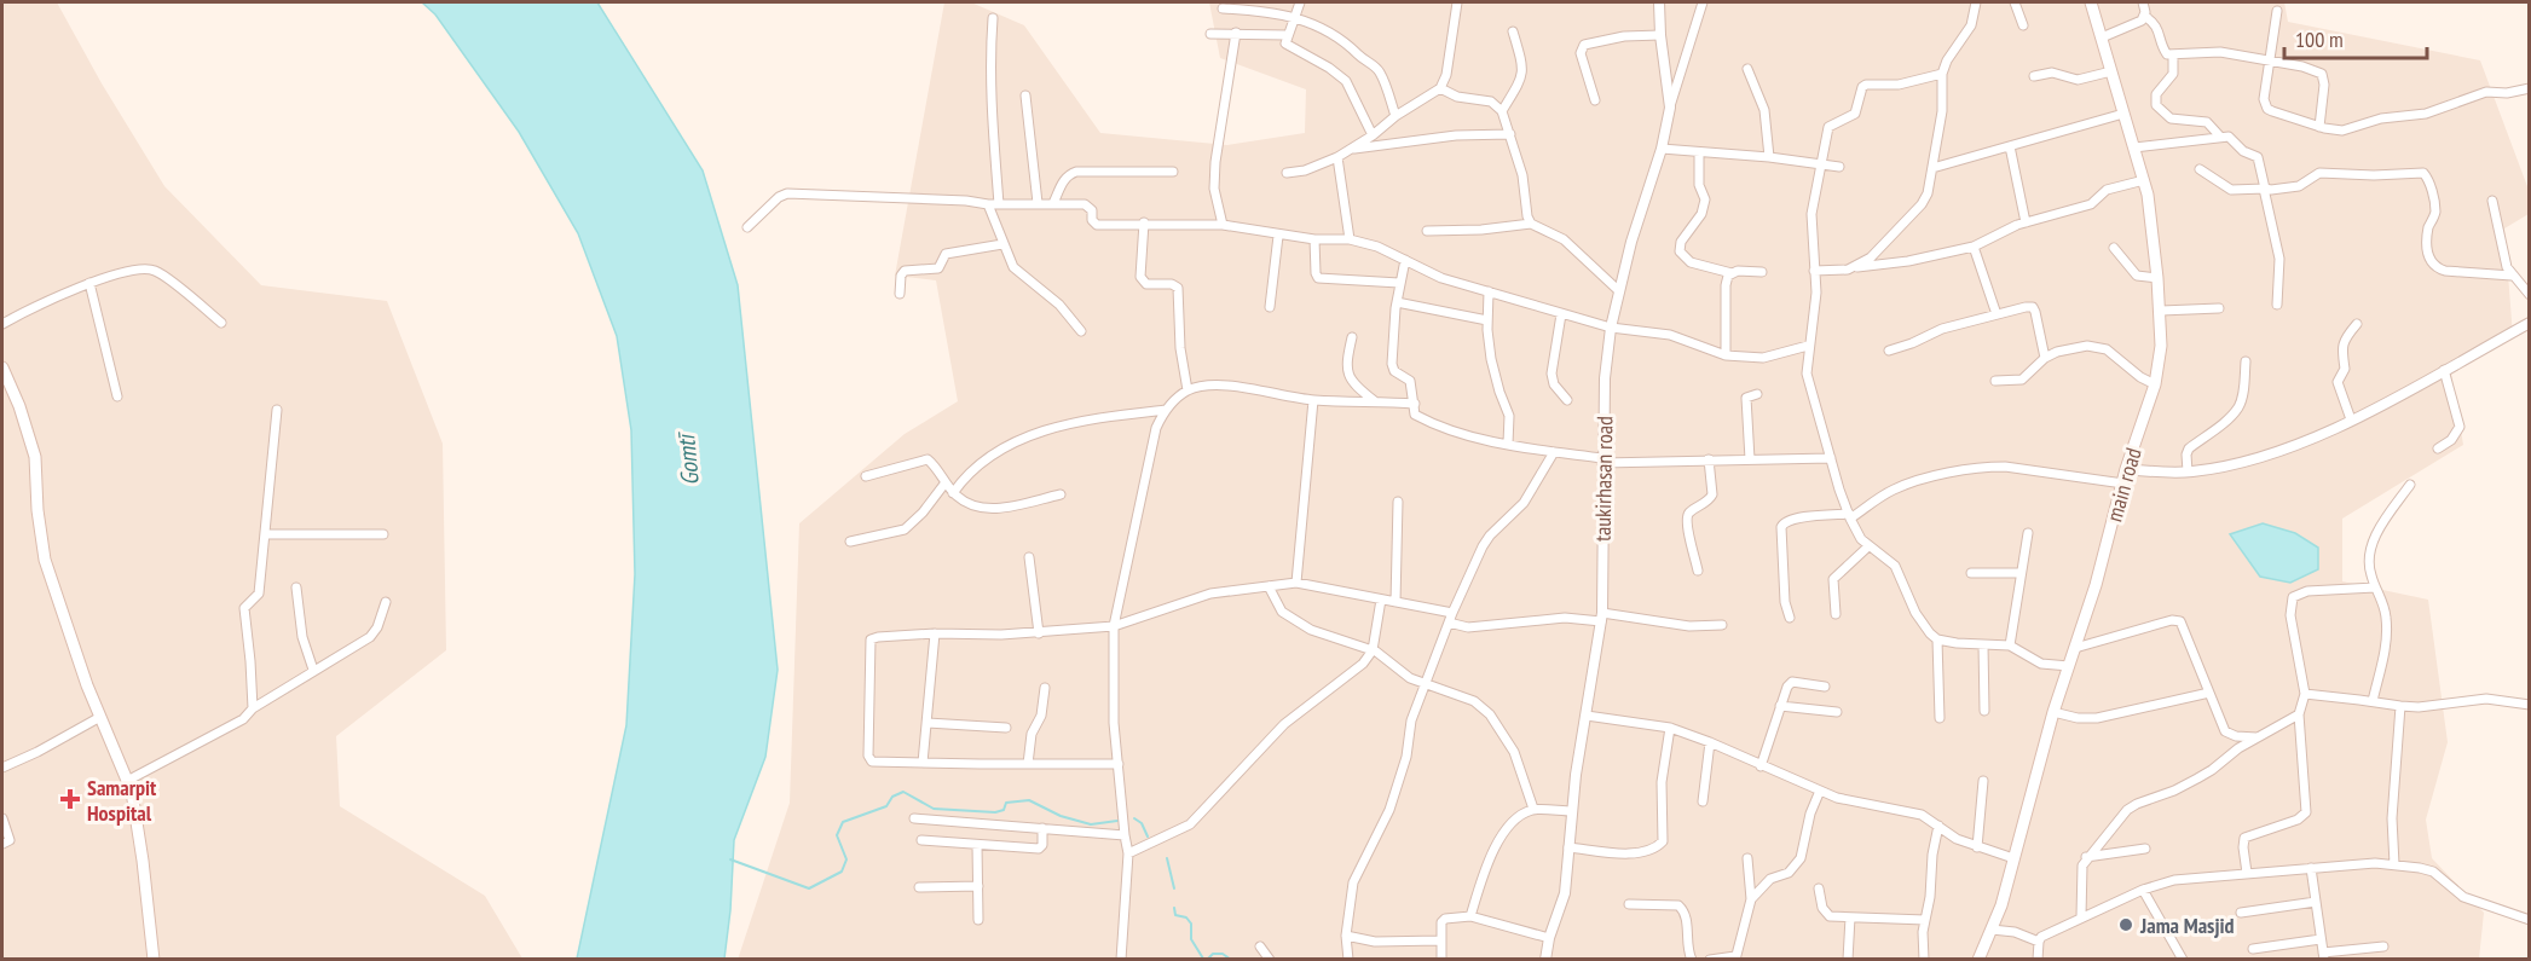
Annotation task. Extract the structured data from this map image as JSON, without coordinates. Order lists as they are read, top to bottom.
{
  "streets": {
    "main road": ["main road"],
    "street": ["taukirhasan road"]
  },
  "water": ["Gomtī"],
  "places": {
    "health": ["Samarpit Hospital"],
    "other": ["Jama Masjid"]
  },
  "scale_bar": "100 m"
}
